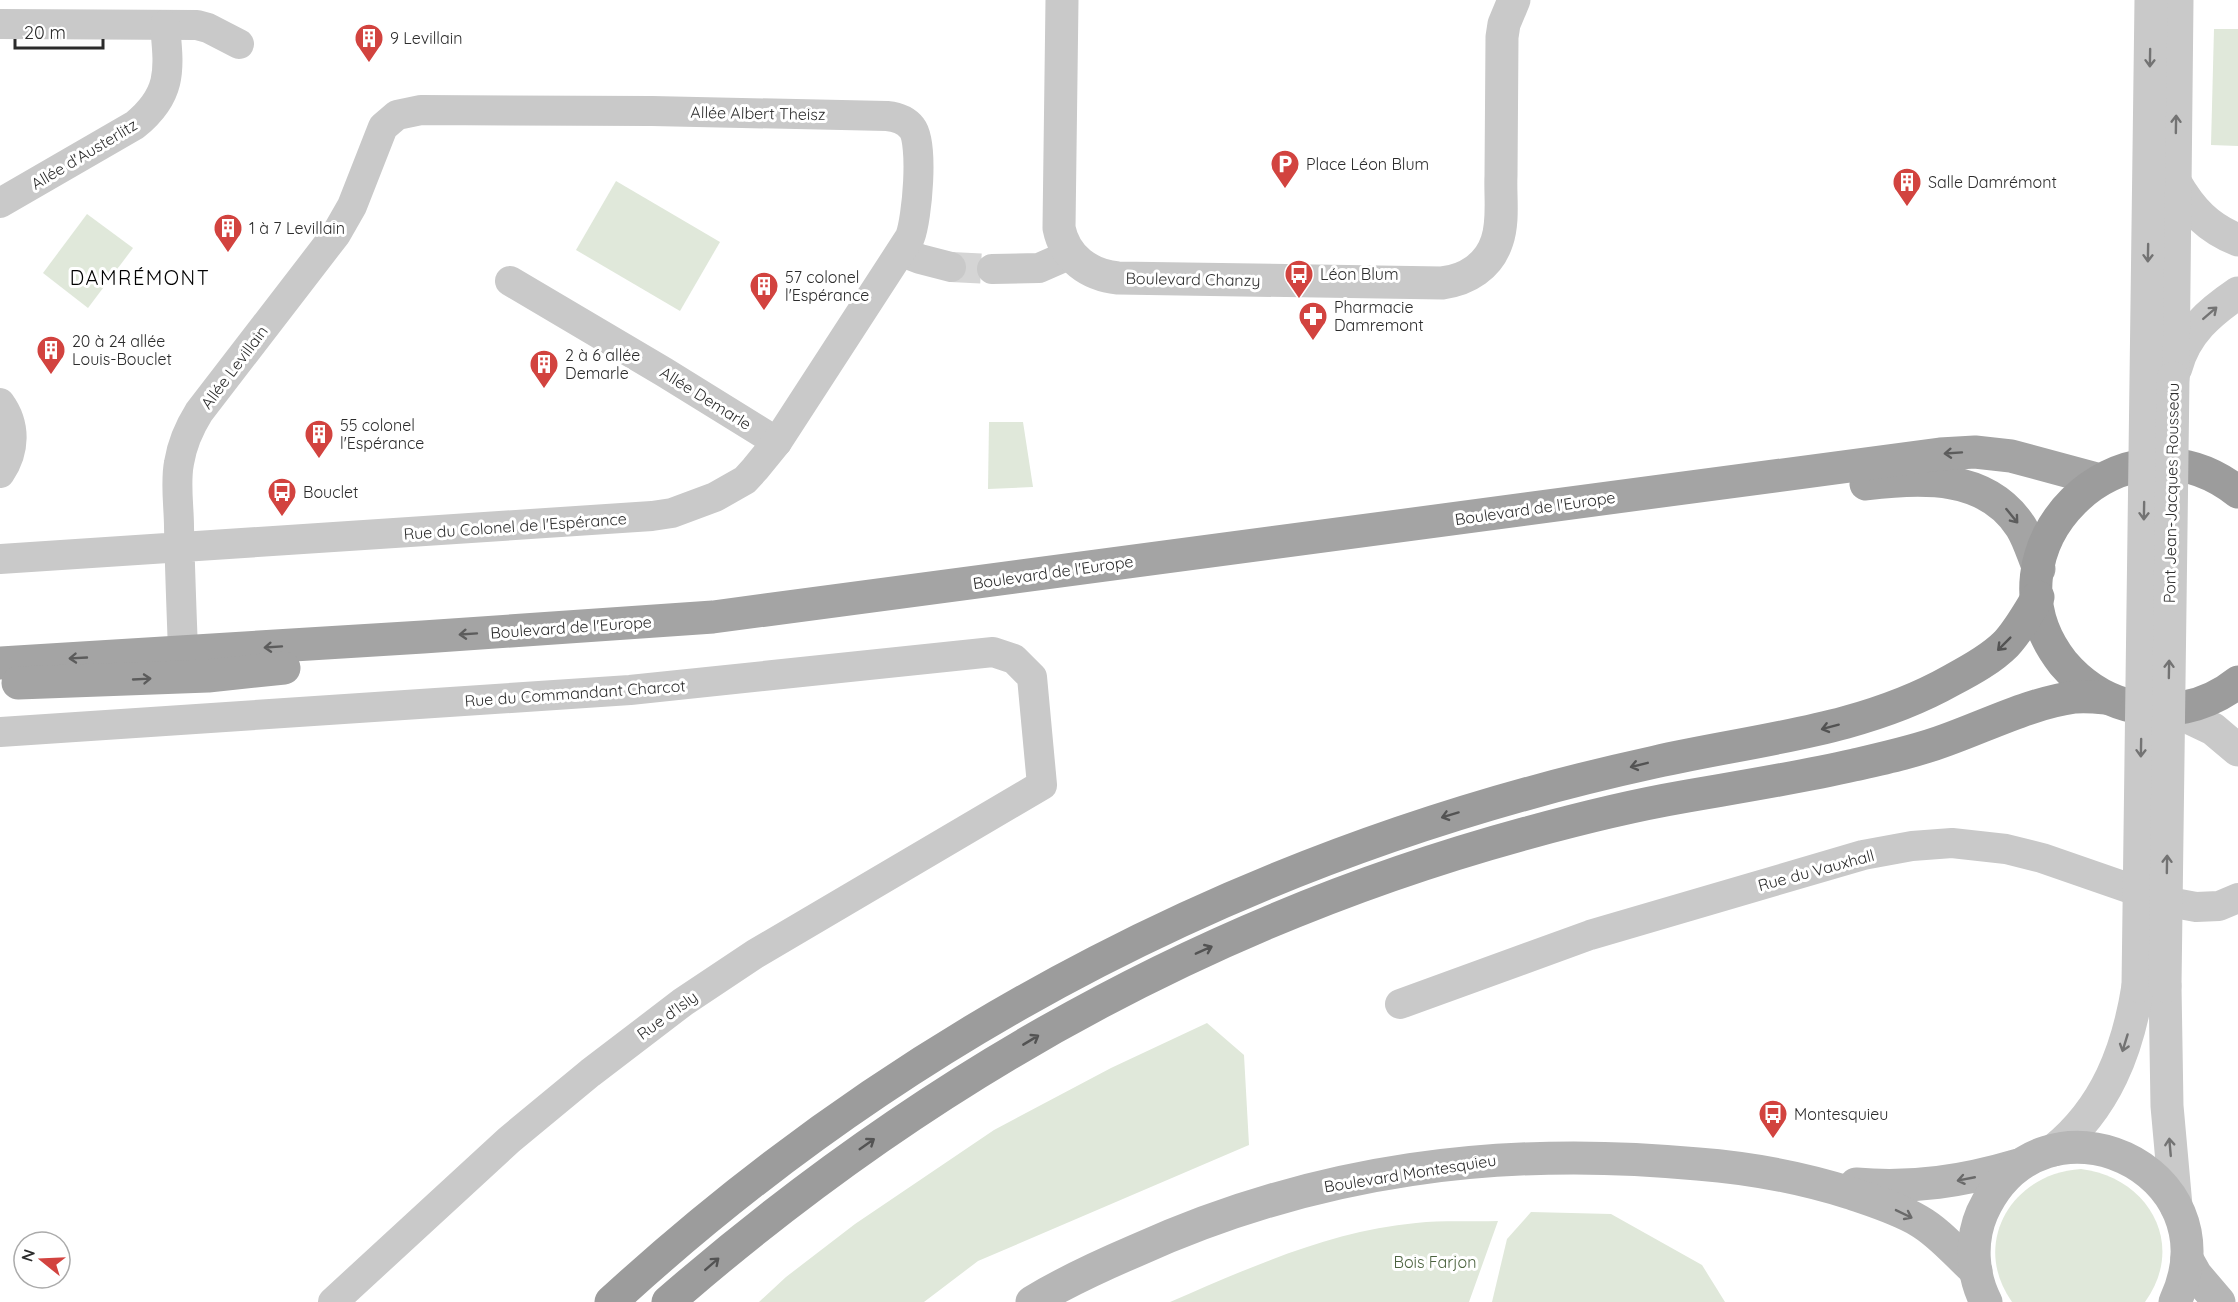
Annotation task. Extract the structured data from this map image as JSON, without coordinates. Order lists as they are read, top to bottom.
{
  "streets": {
    "main road": ["Boulevard de l'Europe", "Boulevard Montesquieu"],
    "street": [
      "Allée Albert Theisz",
      "Allée d'Austerlitz",
      "Boulevard Chanzy",
      "Allée Levillain",
      "Allée Demarle",
      "Pont Jean-Jacques Rousseau",
      "Rue du Colonel de l'Espérance",
      "Rue du Commandant Charcot",
      "Rue du Vauxhall",
      "Rue d'Isly"
    ]
  },
  "crossings": [
    ["Allée Albert Theisz", "Allée Levillain"],
    ["Allée Albert Theisz", "Rue du Colonel de l'Espérance"],
    ["Allée Levillain", "Boulevard de l'Europe"],
    ["Allée Levillain", "Rue du Colonel de l'Espérance"],
    ["Allée Demarle", "Rue du Colonel de l'Espérance"],
    ["Rue du Commandant Charcot", "Rue d'Isly"]
  ],
  "districts": ["DAMRÉMONT"],
  "parks": ["Bois Farjon"],
  "places": {
    "building": [
      "9 Levillain",
      "Salle Damrémont",
      "1 à 7 Levillain",
      "57 colonel l'Espérance",
      "20 à 24 allée Louis-Bouclet",
      "2 à 6 allée Demarle",
      "55 colonel l'Espérance"
    ],
    "parking": ["Place Léon Blum"],
    "bus stop": ["Léon Blum", "Bouclet", "Montesquieu"],
    "pharmacy": ["Pharmacie Damremont"]
  },
  "scale_bar": "20 m",
  "north": "left"
}
